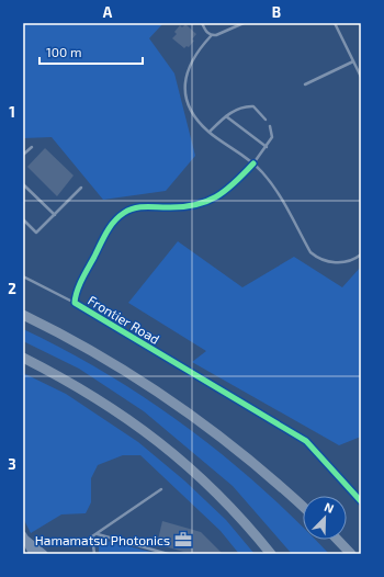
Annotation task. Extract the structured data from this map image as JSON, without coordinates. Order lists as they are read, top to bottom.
{
  "streets": {
    "street": ["Frontier Road"]
  },
  "places": {
    "office": ["Hamamatsu Photonics"]
  },
  "scale_bar": "100 m",
  "north": "top right",
  "grid": {
    "columns": ["A", "B"],
    "rows": ["1", "2", "3"]
  }
}
